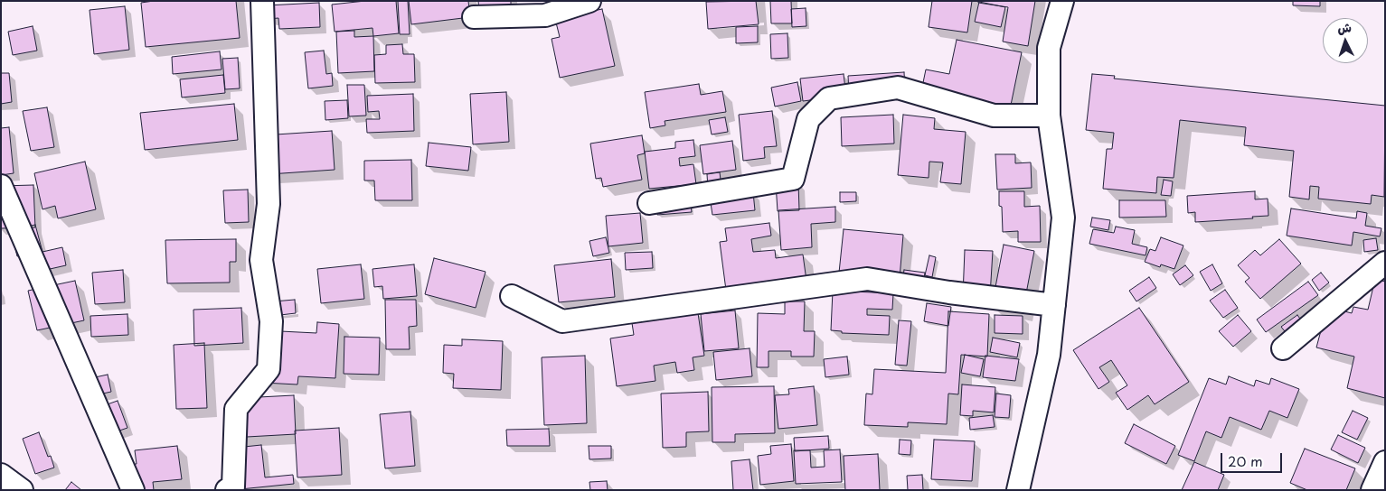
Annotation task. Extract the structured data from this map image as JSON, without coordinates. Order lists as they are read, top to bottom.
{
  "scale_bar": "20 m",
  "north": "top"
}
